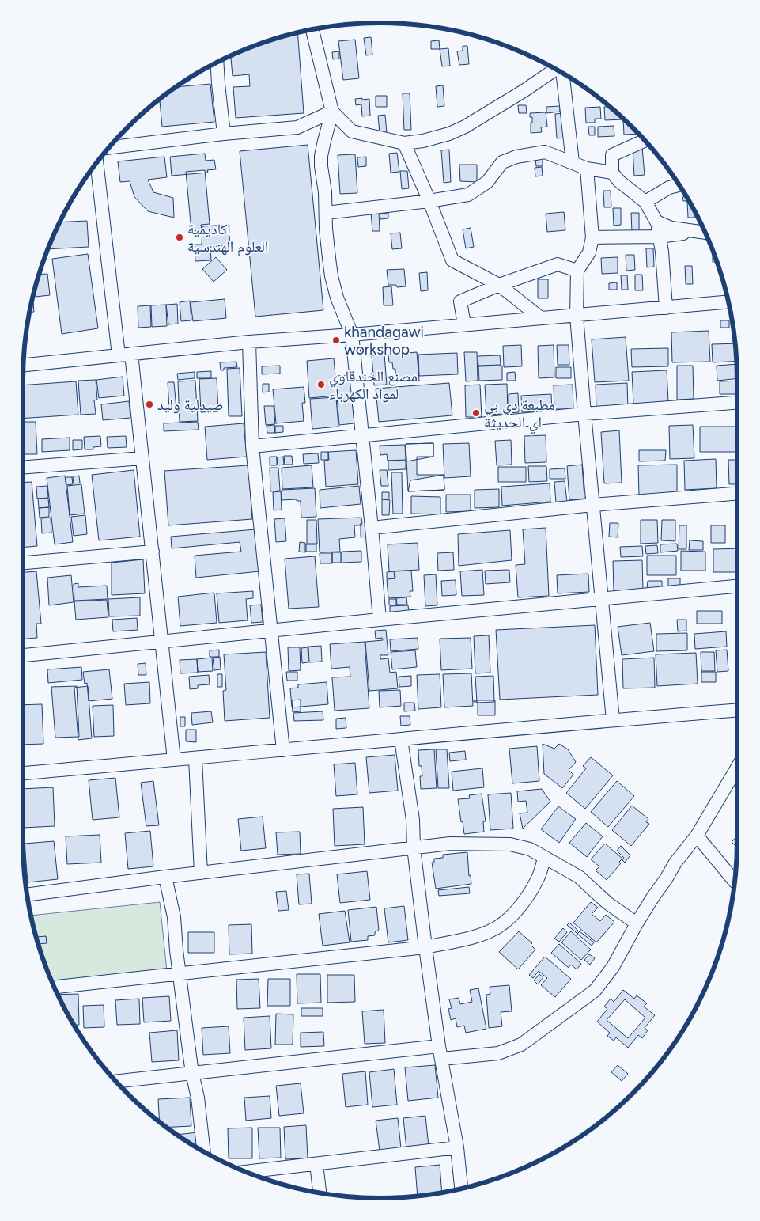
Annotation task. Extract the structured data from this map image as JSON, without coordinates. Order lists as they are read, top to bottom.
{
  "places": [
    "اكاديمية العلوم الهندسية",
    "khandagawi workshop",
    "مصنع الخندقاوي لمواد الكهرباء",
    "صيدلية وليد",
    "مطبعة دي بي اي الحديثة"
  ]
}
